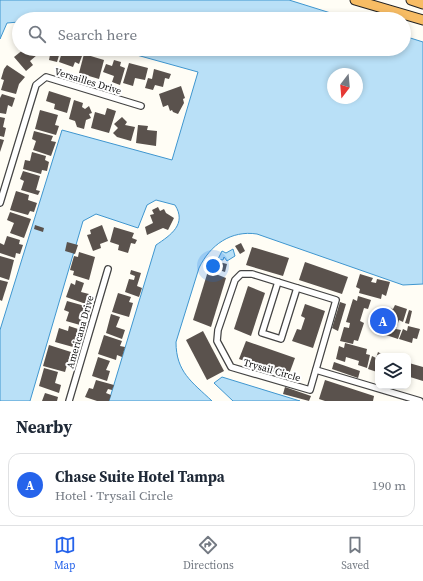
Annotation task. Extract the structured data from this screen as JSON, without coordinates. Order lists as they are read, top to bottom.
{
  "streets": {
    "street": ["Versailles Drive", "Americana Drive", "Trysail Circle"]
  },
  "north": "bottom",
  "page": {
    "search": "Search here",
    "pins": "A",
    "heading": "Nearby",
    "list": [
      {
        "mark": "A",
        "name": "Chase Suite Hotel Tampa",
        "note": "Hotel · Trysail Circle",
        "value": "190 m"
      }
    ],
    "nav": ["Map", "Directions", "Saved"]
  }
}
